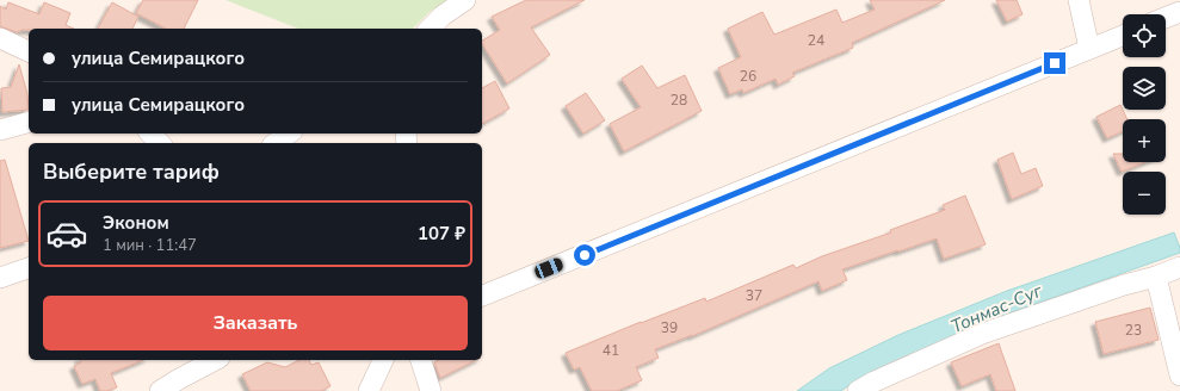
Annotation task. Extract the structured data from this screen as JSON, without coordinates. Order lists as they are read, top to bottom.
{
  "water": ["Тонмас-Суг"],
  "house_numbers": [
    "24",
    "26",
    "28",
    "37",
    "39",
    "23",
    "41"
  ],
  "page": {
    "map_buttons": ["+", "−"],
    "banner": ["улица Семирацкого", "улица Семирацкого"],
    "heading": "Выберите тариф",
    "list": [
      {
        "name": "Эконом",
        "note": "1 мин · 11:47",
        "value": "107 ₽"
      }
    ],
    "buttons": "Заказать"
  }
}
